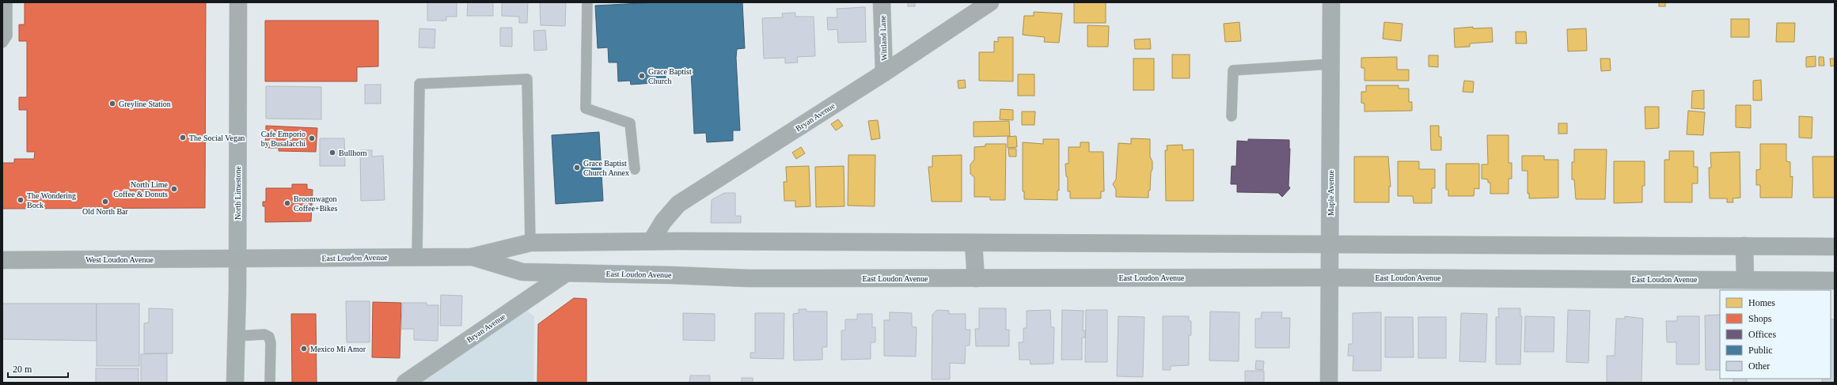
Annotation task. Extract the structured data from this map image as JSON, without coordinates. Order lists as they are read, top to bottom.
{
  "streets": {
    "main road": ["East Loudon Avenue", "West Loudon Avenue"],
    "street": [
      "Wittland Lane",
      "Bryan Avenue",
      "North Limestone",
      "Maple Avenue"
    ]
  },
  "crossings": [
    ["Wittland Lane", "Bryan Avenue"],
    ["Bryan Avenue", "East Loudon Avenue"],
    ["North Limestone", "East Loudon Avenue"],
    ["North Limestone", "West Loudon Avenue"],
    ["Maple Avenue", "East Loudon Avenue"],
    ["East Loudon Avenue", "West Loudon Avenue"]
  ],
  "places": [
    "Grace Baptist Church",
    "Greyline Station",
    "The Social Vegan",
    "Cafe Emporio by Busalacchi",
    "Bullhorn",
    "Grace Baptist Church Annex",
    "North Lime Coffee & Donuts",
    "The Wondering Bock",
    "Old North Bar",
    "Broomwagon Coffee+Bikes",
    "Mexico Mi Amor"
  ],
  "legend": [
    "Homes",
    "Shops",
    "Offices",
    "Public",
    "Other"
  ],
  "scale_bar": "20 m"
}
